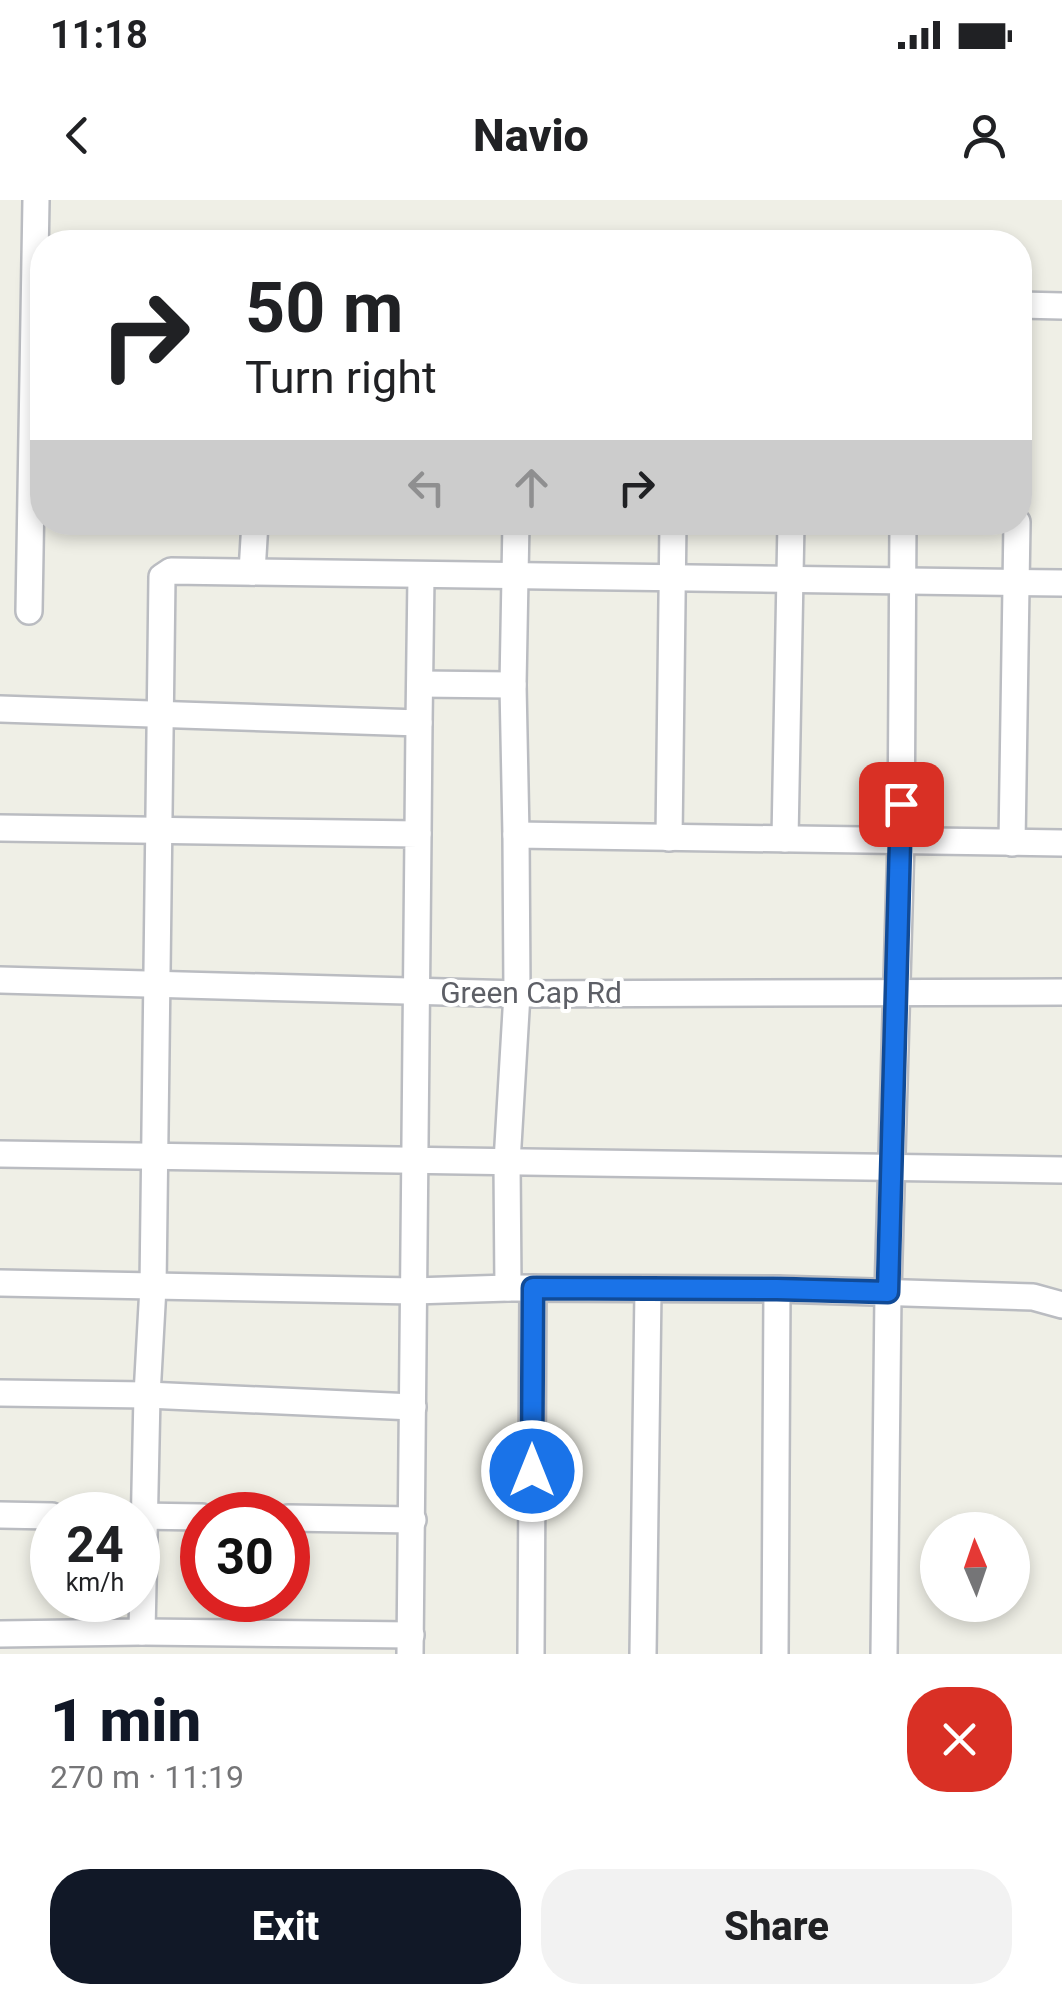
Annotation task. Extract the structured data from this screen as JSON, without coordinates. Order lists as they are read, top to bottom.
{
  "streets": {
    "street": ["Green Cap Rd"]
  },
  "north": "top",
  "page": {
    "status": "11:18",
    "header": "Navio",
    "turn": ["50 m", "Turn right"],
    "speed": "24 km/h",
    "limit": "30",
    "heading": ["1 min", "270 m · 11:19"],
    "buttons": ["Exit", "Share"]
  }
}
